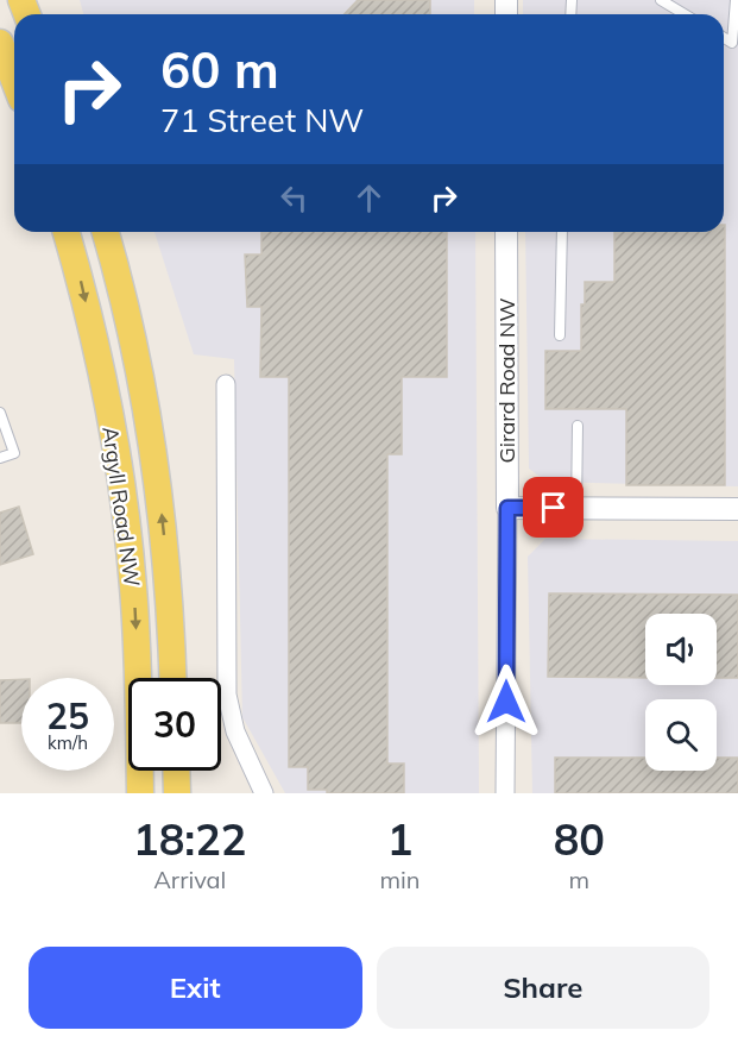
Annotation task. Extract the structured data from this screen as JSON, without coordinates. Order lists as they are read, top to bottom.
{
  "streets": {
    "main road": ["Argyll Road NW"],
    "street": ["Girard Road NW"]
  },
  "page": {
    "turn": ["60 m", "71 Street NW"],
    "speed": "25 km/h",
    "limit": "30",
    "eta": [
      "18:22",
      "Arrival",
      "1",
      "min",
      "80",
      "m"
    ],
    "buttons": ["Exit", "Share"]
  }
}
